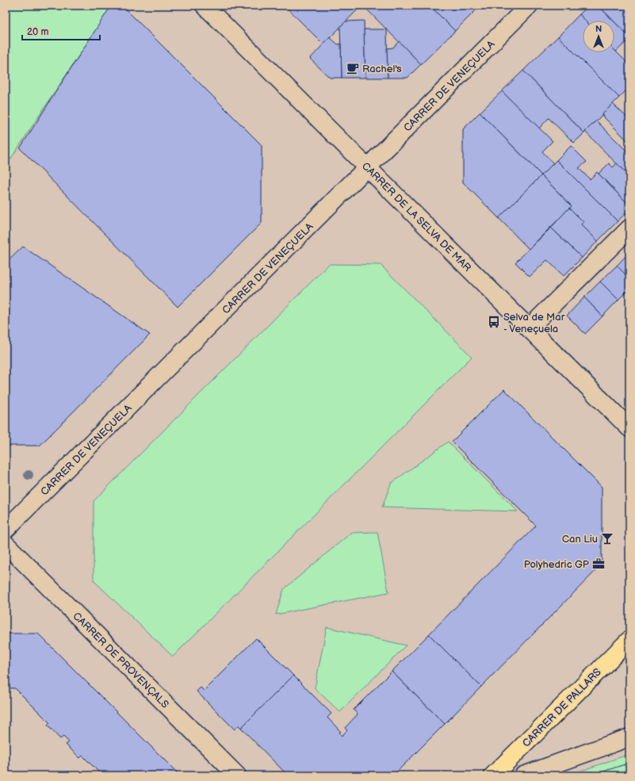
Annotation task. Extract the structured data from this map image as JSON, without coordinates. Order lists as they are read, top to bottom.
{
  "streets": {
    "main road": ["CARRER DE PALLARS"],
    "street": ["CARRER DE VENEÇUELA", "CARRER DE LA SELVA DE MAR", "CARRER DE PROVENÇALS"]
  },
  "crossings": [
    ["CARRER DE VENEÇUELA", "CARRER DE LA SELVA DE MAR"]
  ],
  "places": {
    "cafe": ["Rachel's"],
    "bus stop": ["Selva de Mar - Veneçuela"],
    "bar": ["Can Liu"],
    "office": ["Polyhedric GP"]
  },
  "scale_bar": "20 m",
  "north": "top"
}
